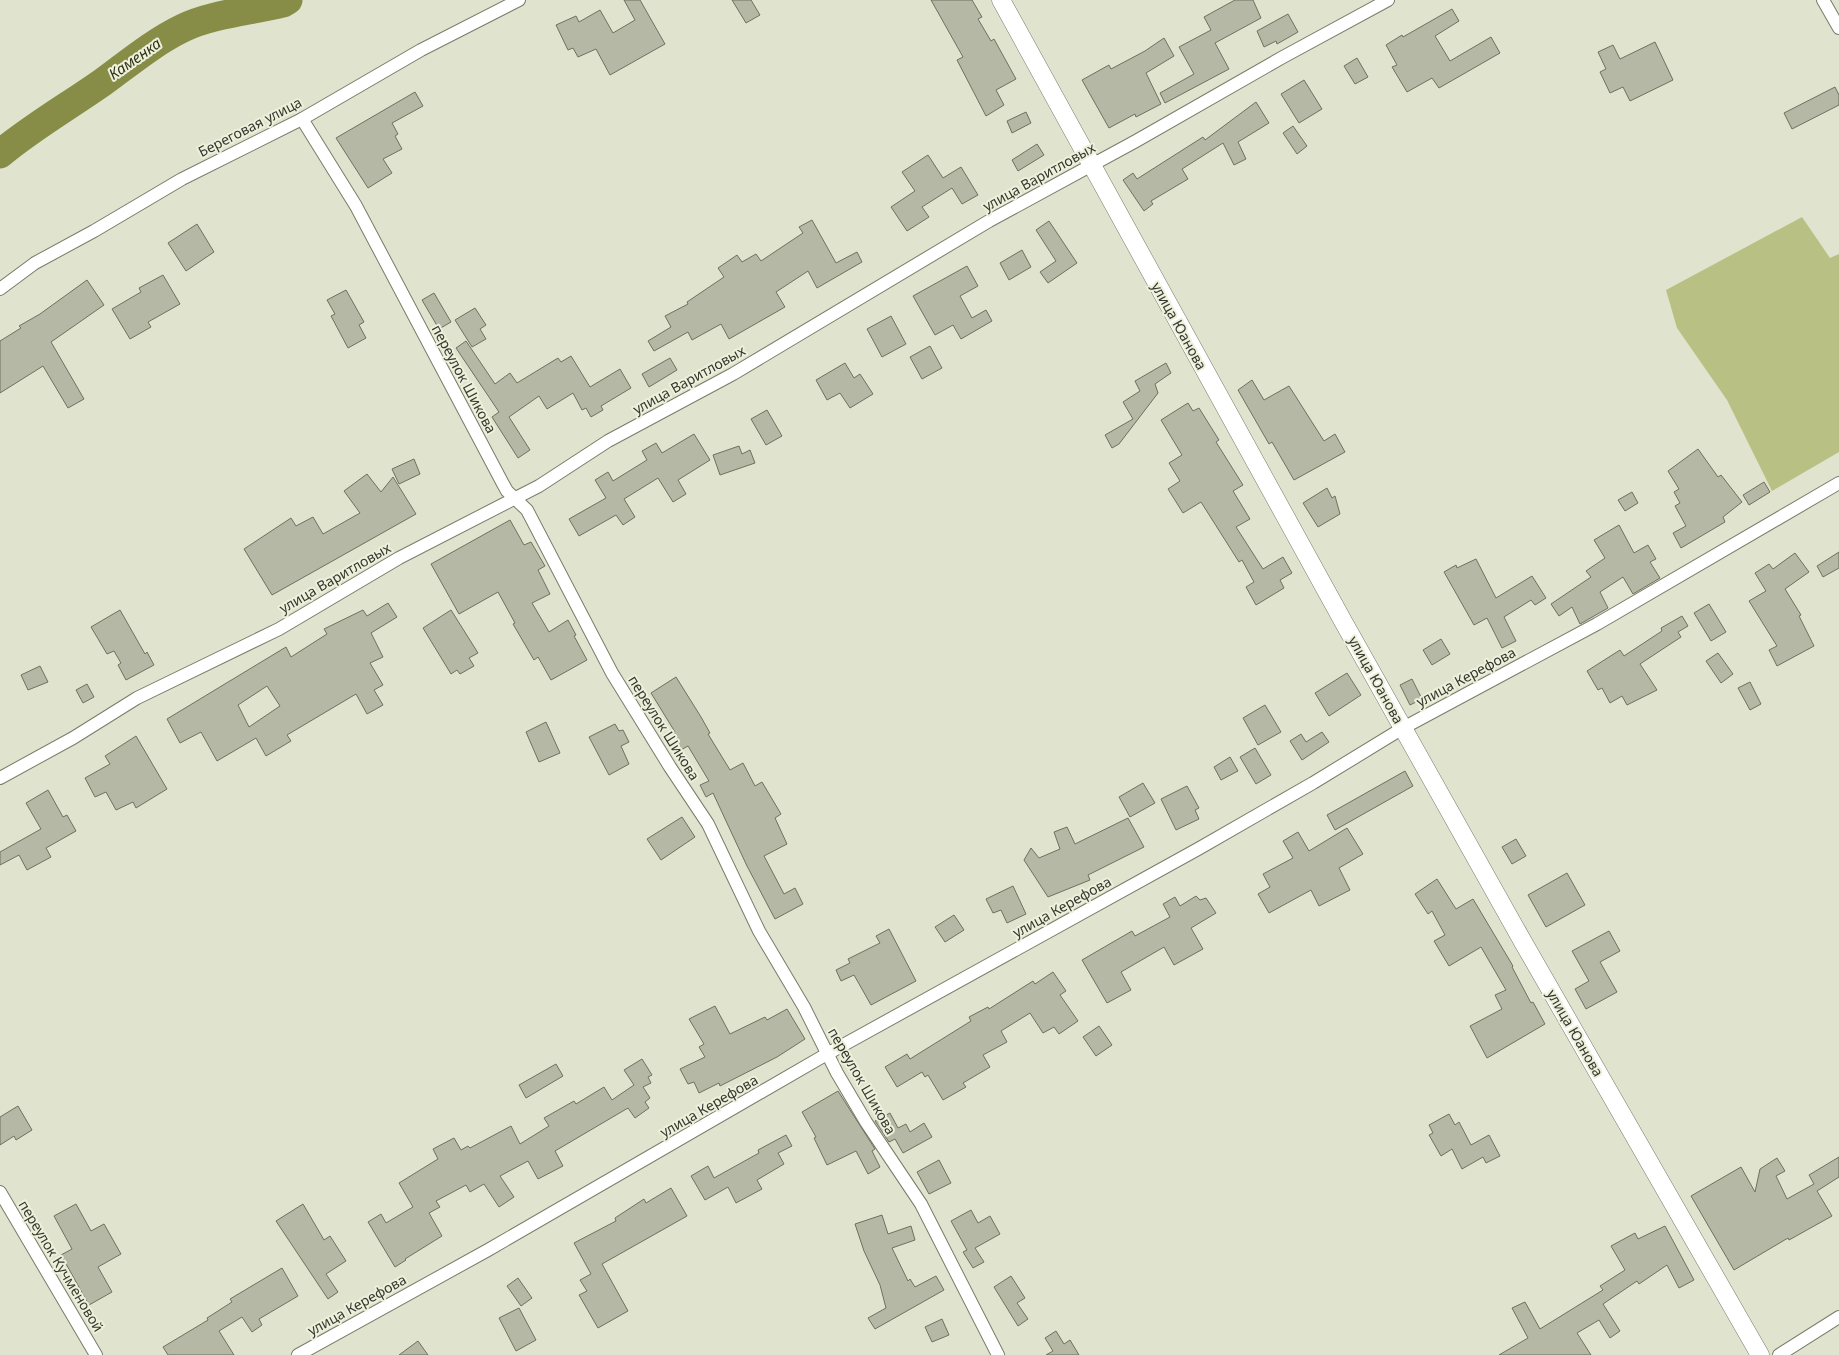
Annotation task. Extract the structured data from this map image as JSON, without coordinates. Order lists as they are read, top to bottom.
{
  "streets": {
    "street": [
      "Береговая улица",
      "улица Варитловых",
      "улица Юанова",
      "переулок Шикова",
      "улица Керефова",
      "переулок Кучменовой"
    ]
  },
  "crossings": [
    ["Береговая улица", "переулок Шикова"],
    ["улица Варитловых", "улица Юанова"],
    ["улица Варитловых", "переулок Шикова"],
    ["улица Юанова", "улица Керефова"],
    ["переулок Шикова", "улица Керефова"]
  ],
  "water": ["Каменка"]
}
